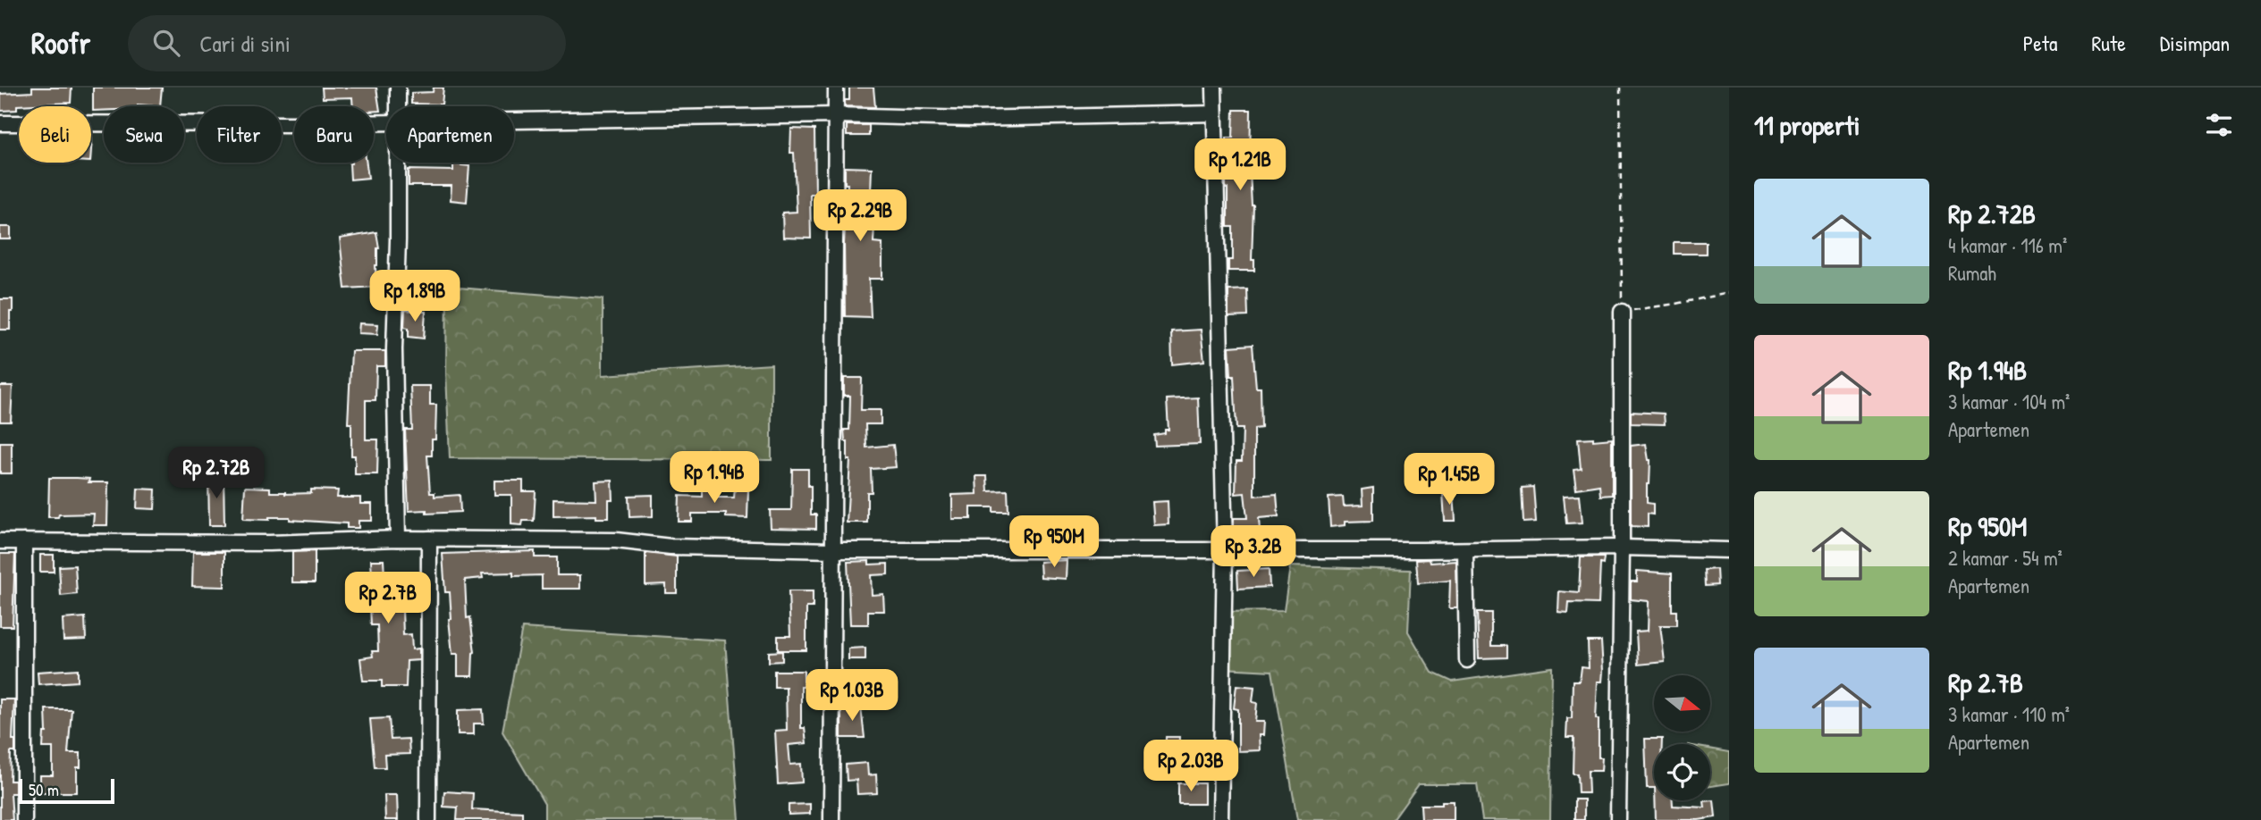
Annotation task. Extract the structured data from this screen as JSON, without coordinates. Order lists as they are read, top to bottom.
{
  "scale_bar": "50 m",
  "north": "right",
  "page": {
    "header": "Roofr",
    "search": "Cari di sini",
    "nav": ["Peta", "Rute", "Disimpan"],
    "heading": "11 properti",
    "chip": [
      "Beli",
      "Sewa",
      "Filter",
      "Baru",
      "Apartemen"
    ],
    "price": [
      "Rp 1.21B",
      "Rp 2.29B",
      "Rp 1.89B",
      "Rp 2.72B",
      "Rp 1.94B",
      "Rp 1.45B",
      "Rp 950M",
      "Rp 3.2B",
      "Rp 2.7B",
      "Rp 1.03B",
      "Rp 2.03B"
    ],
    "list": [
      {
        "name": "Rp 2.72B",
        "note": "4 kamar · 116 m² · Rumah"
      },
      {
        "name": "Rp 1.94B",
        "note": "3 kamar · 104 m² · Apartemen"
      },
      {
        "name": "Rp 950M",
        "note": "2 kamar · 54 m² · Apartemen"
      },
      {
        "name": "Rp 2.7B",
        "note": "3 kamar · 110 m² · Apartemen"
      }
    ],
    "scale": "50 m"
  }
}
